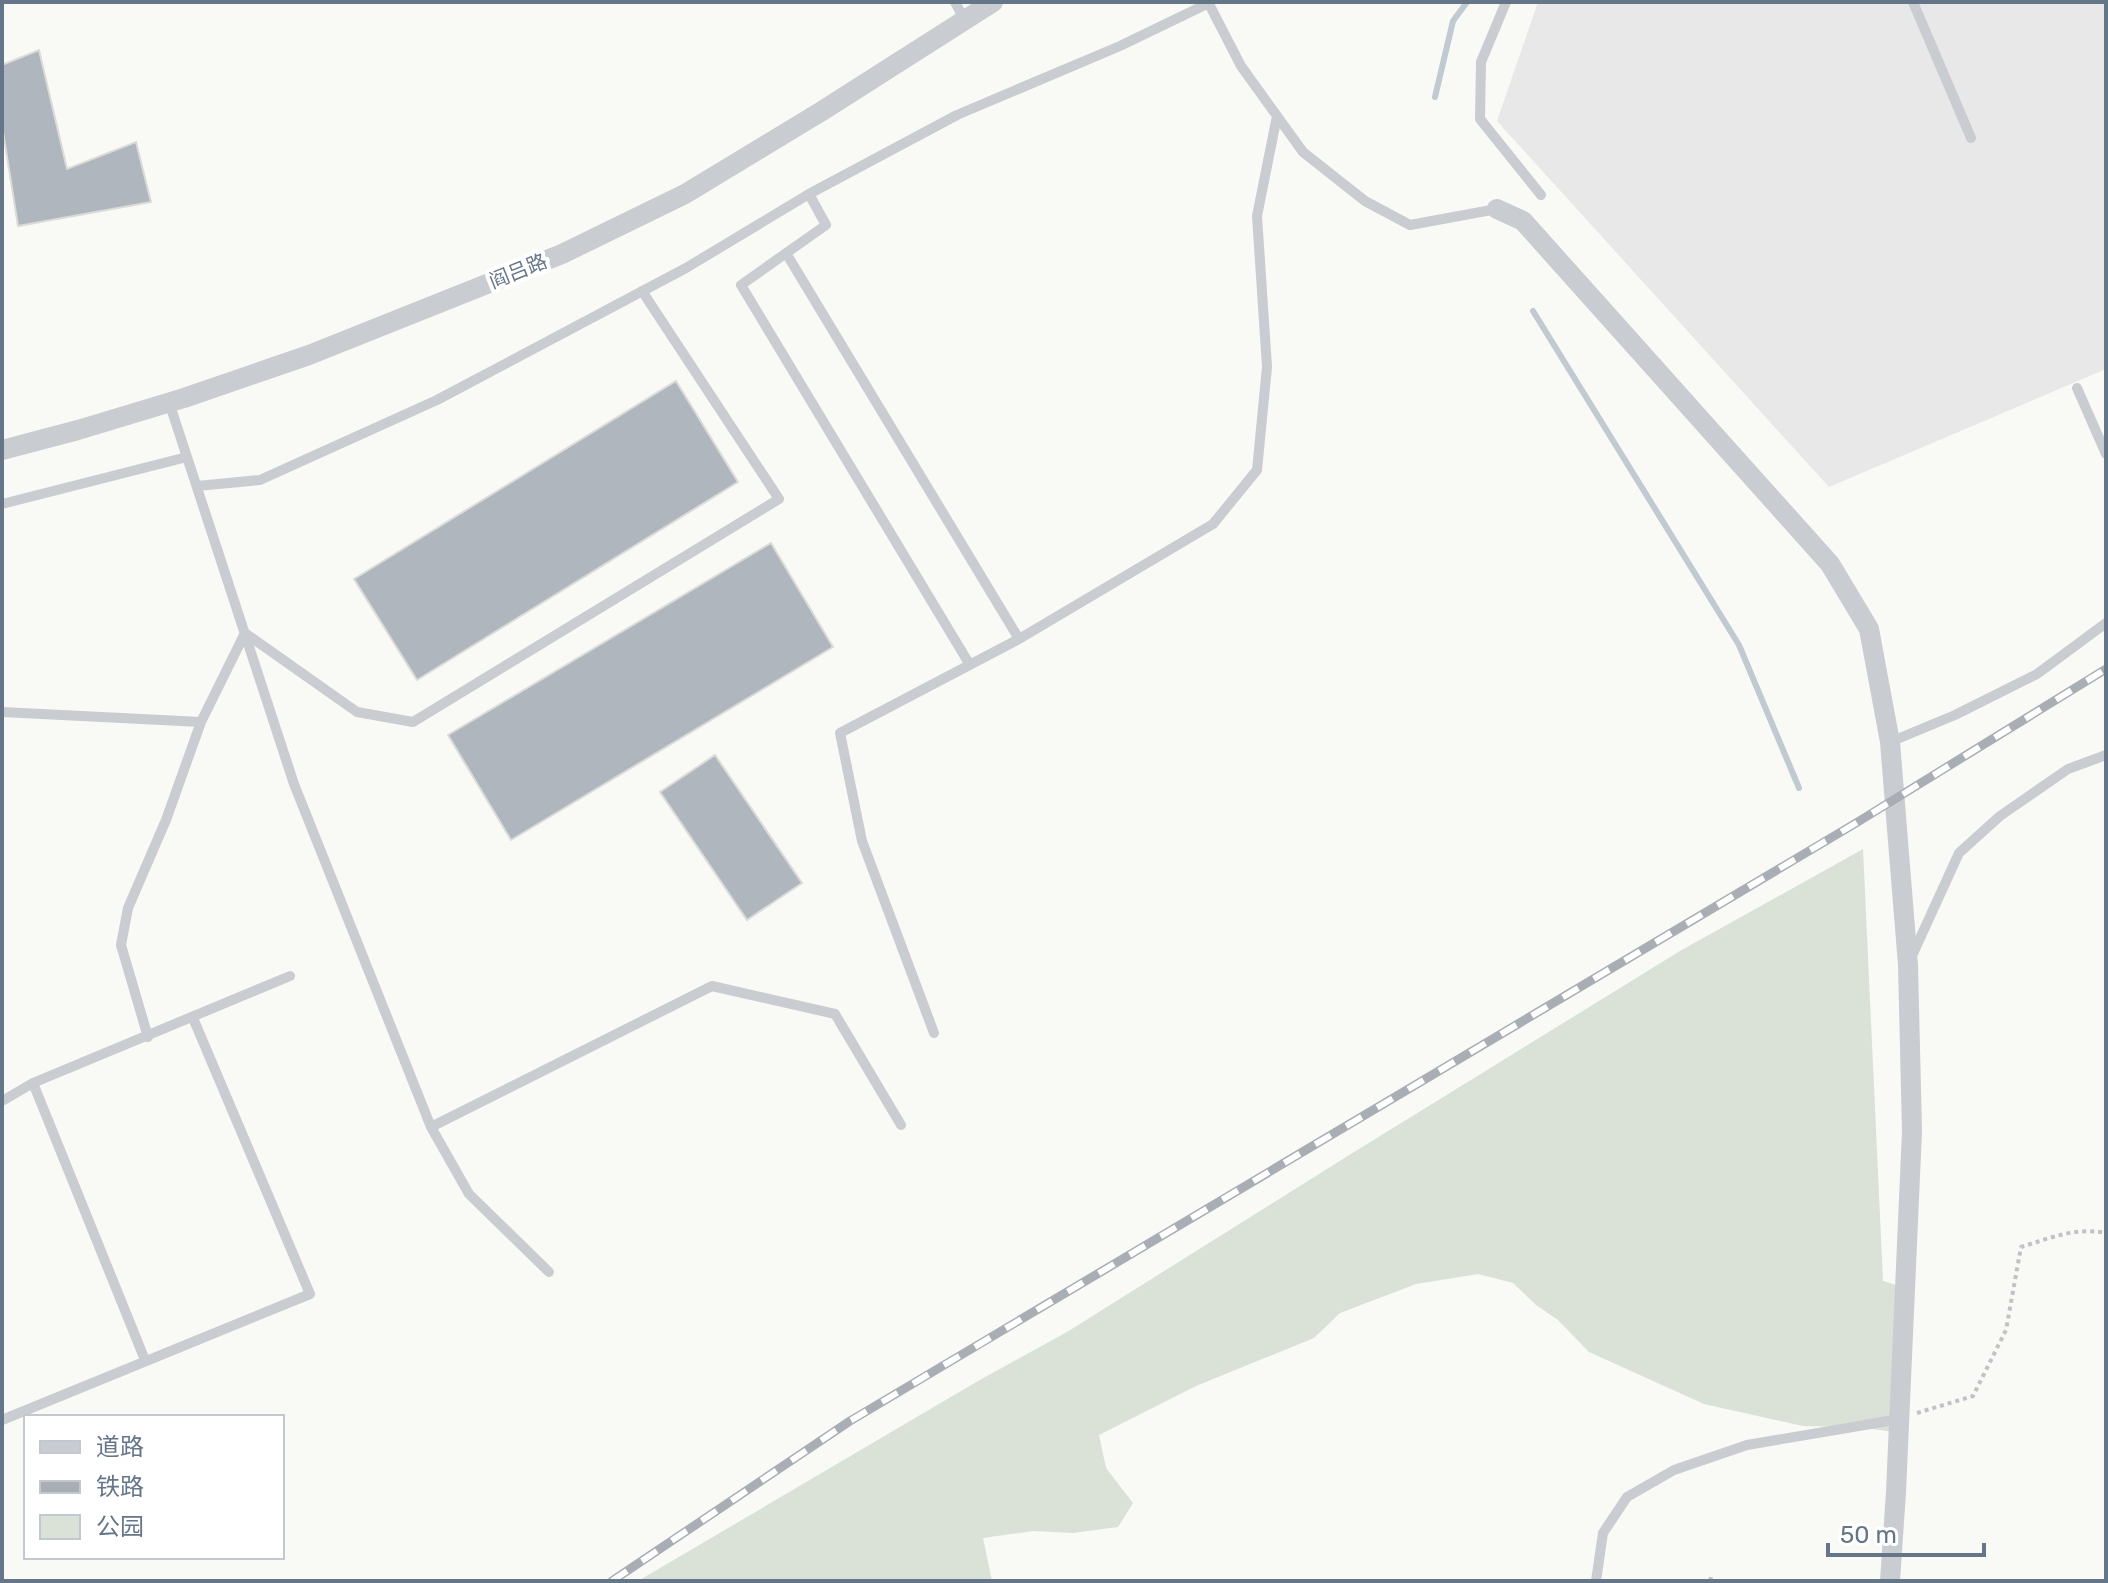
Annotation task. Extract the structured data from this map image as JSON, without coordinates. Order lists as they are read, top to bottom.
{
  "streets": {
    "street": ["阎吕路"]
  },
  "legend": ["道路", "铁路", "公园"],
  "scale_bar": "50 m"
}
